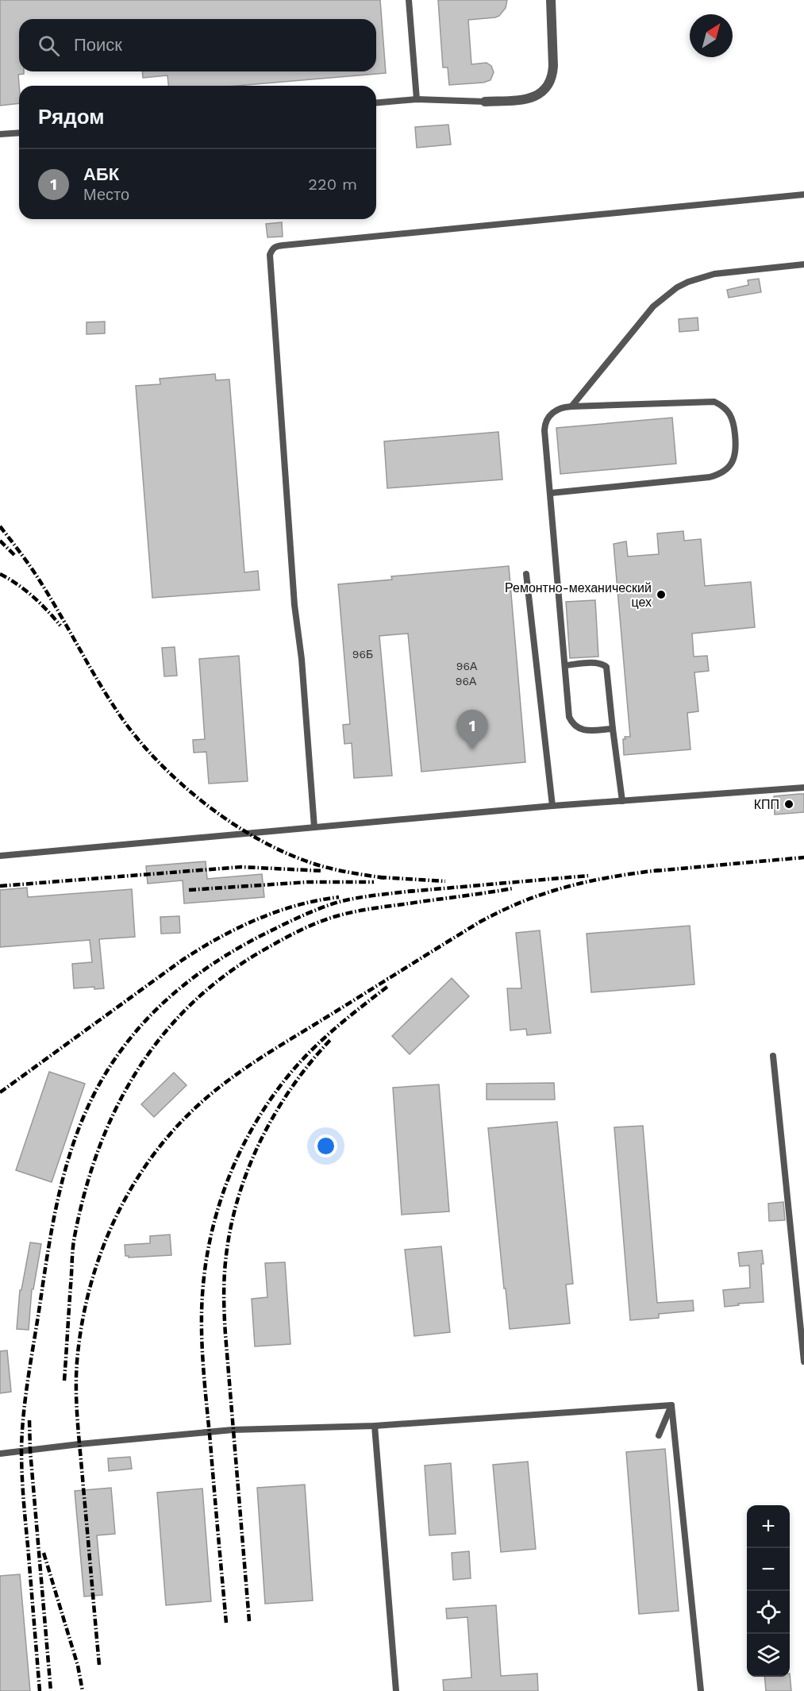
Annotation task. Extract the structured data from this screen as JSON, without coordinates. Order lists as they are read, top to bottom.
{
  "places": ["Ремонтно-механический цех", "КПП"],
  "house_numbers": ["96Б", "96А", "96А"],
  "north": "top right",
  "page": {
    "search": "Поиск",
    "heading": "Рядом",
    "list": [
      {
        "mark": "1",
        "name": "АБК",
        "note": "Место",
        "value": "220 m"
      }
    ],
    "pins": "1",
    "map_buttons": ["+", "−"]
  }
}
